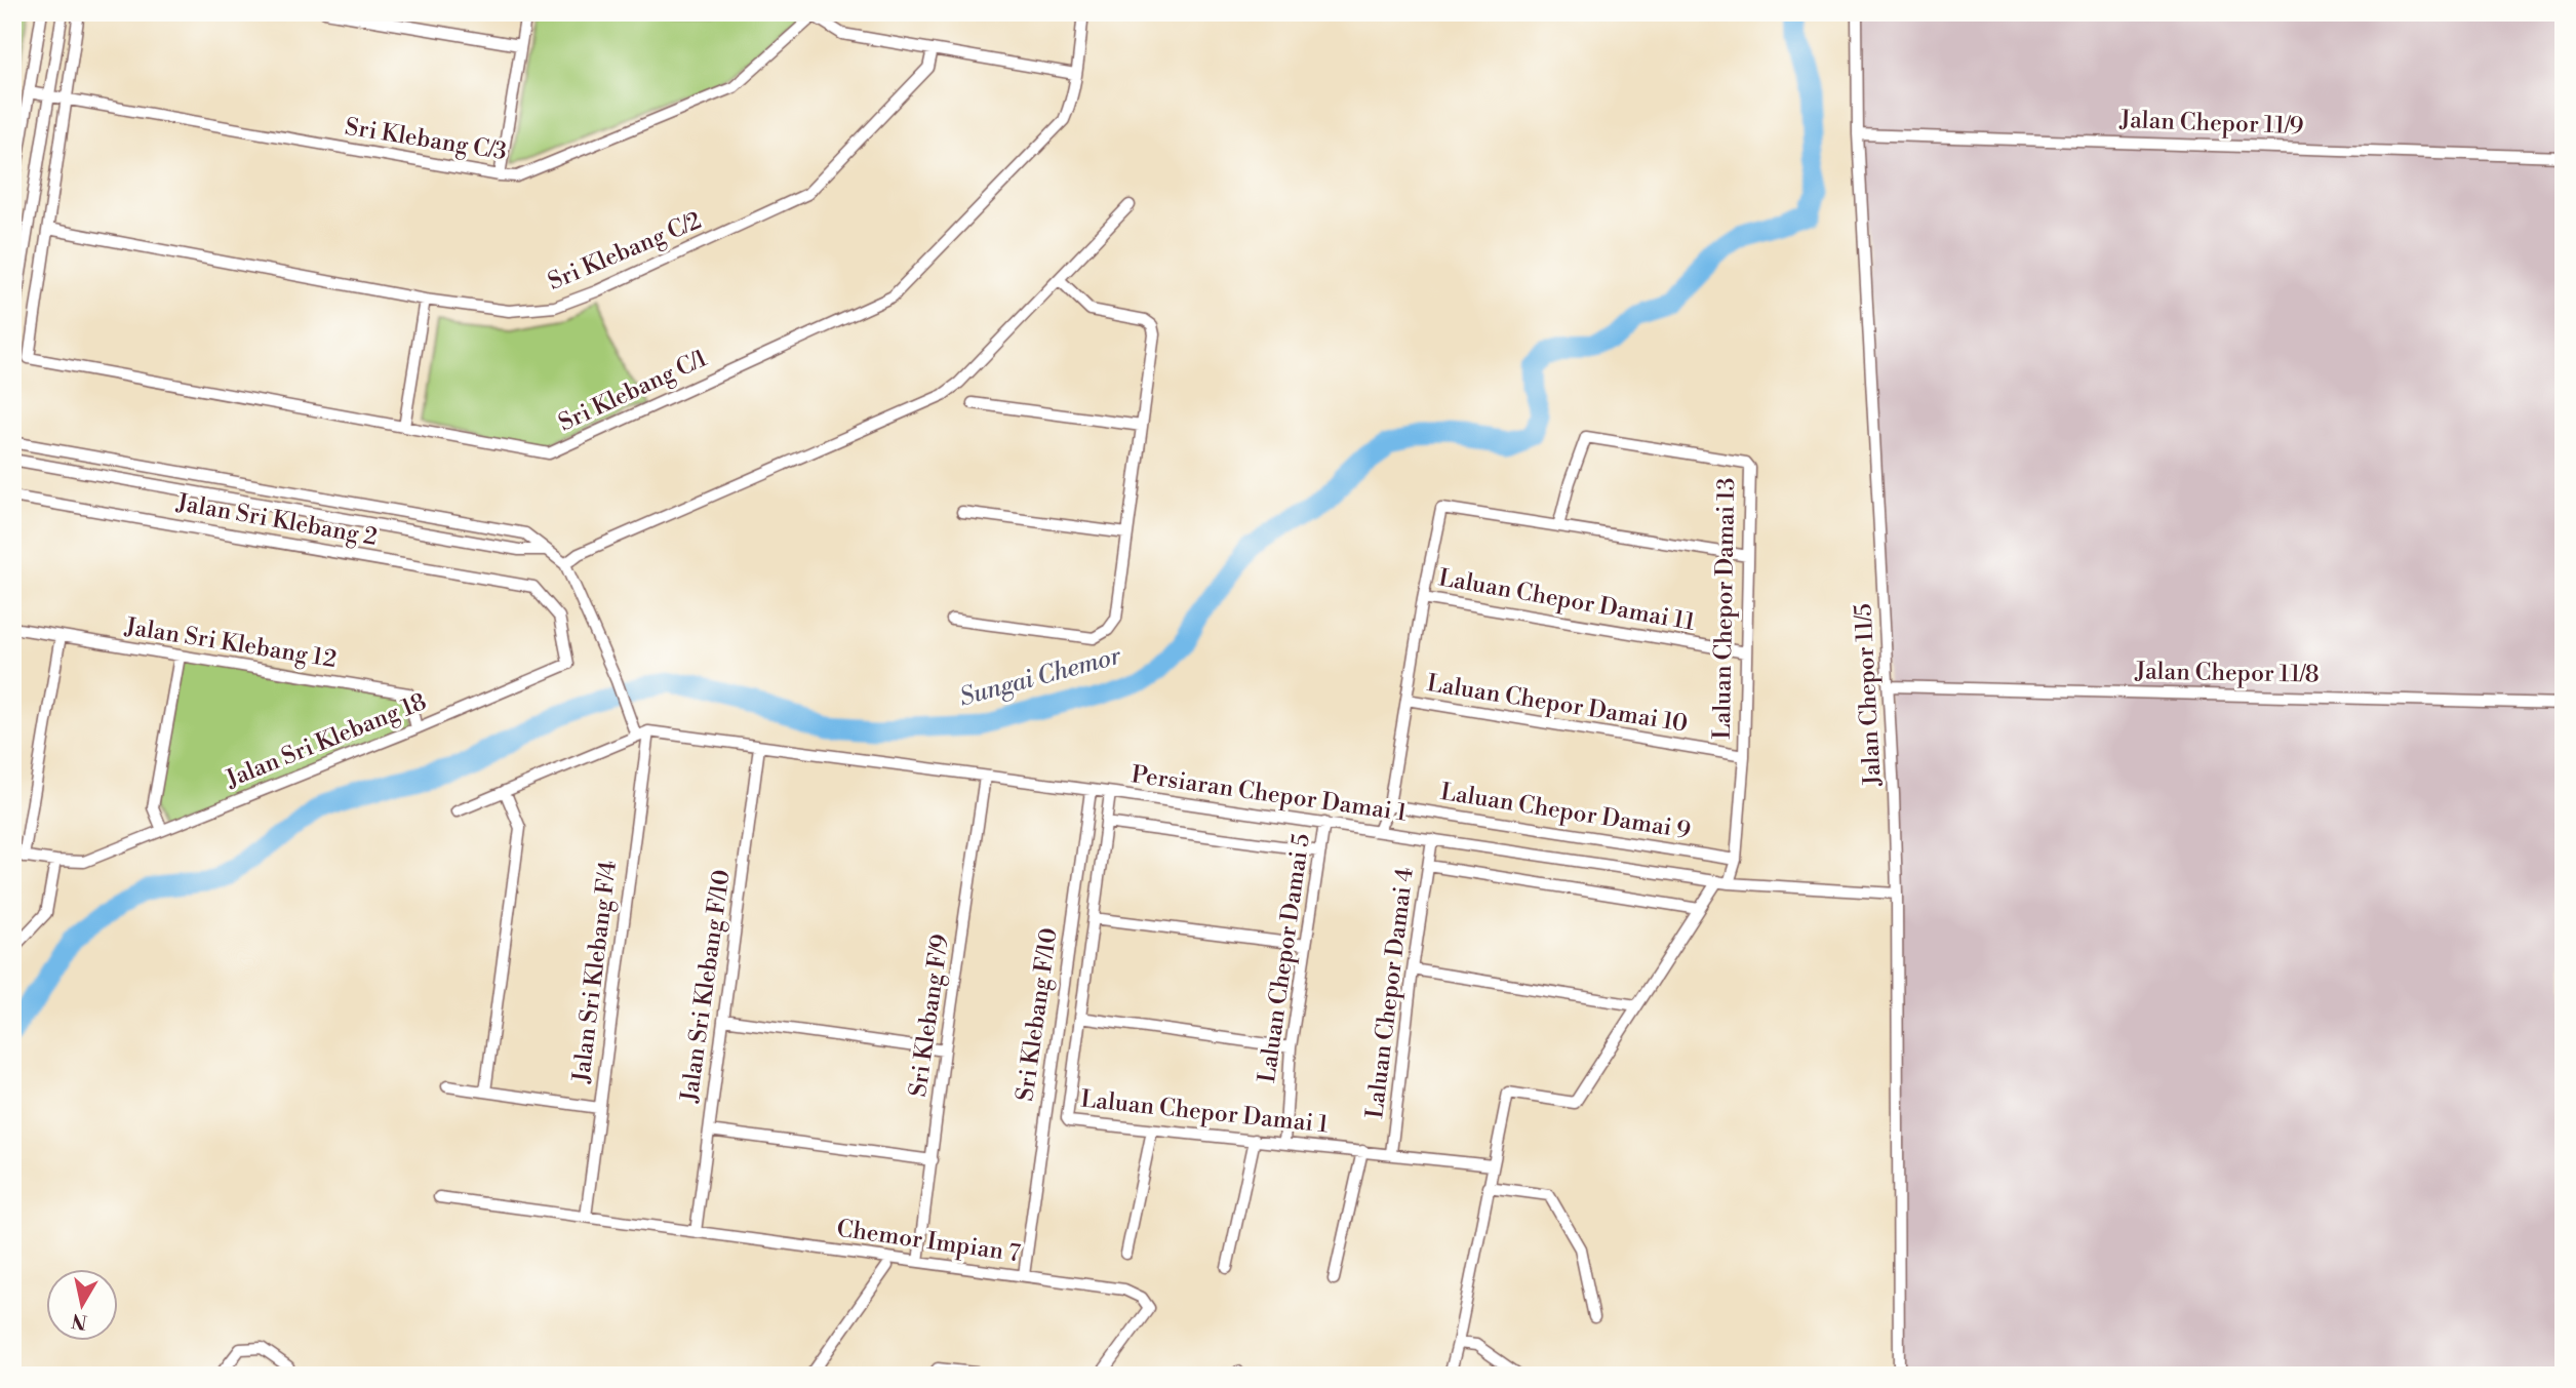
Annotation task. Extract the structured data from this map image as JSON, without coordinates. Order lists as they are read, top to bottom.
{
  "streets": {
    "street": [
      "Jalan Chepor 11/9",
      "Sri Klebang C/3",
      "Sri Klebang C/2",
      "Sri Klebang C/1",
      "Jalan Sri Klebang 2",
      "Laluan Chepor Damai 11",
      "Laluan Chepor Damai 13",
      "Jalan Sri Klebang 12",
      "Jalan Chepor 11/8",
      "Jalan Chepor 11/5",
      "Laluan Chepor Damai 10",
      "Jalan Sri Klebang 18",
      "Persiaran Chepor Damai 1",
      "Laluan Chepor Damai 9",
      "Laluan Chepor Damai 5",
      "Jalan Sri Klebang F/4",
      "Jalan Sri Klebang F/10",
      "Laluan Chepor Damai 4",
      "Sri Klebang F/10",
      "Sri Klebang F/9",
      "Laluan Chepor Damai 1",
      "Chemor Impian 7"
    ]
  },
  "crossings": [
    ["Jalan Chepor 11/9", "Jalan Chepor 11/5"],
    ["Sri Klebang C/2", "Sri Klebang C/1"],
    ["Jalan Sri Klebang 2", "Jalan Sri Klebang 18"],
    ["Laluan Chepor Damai 11", "Laluan Chepor Damai 13"],
    ["Laluan Chepor Damai 13", "Laluan Chepor Damai 10"],
    ["Laluan Chepor Damai 13", "Persiaran Chepor Damai 1"],
    ["Laluan Chepor Damai 13", "Laluan Chepor Damai 9"],
    ["Jalan Sri Klebang 12", "Jalan Sri Klebang 18"],
    ["Jalan Chepor 11/8", "Jalan Chepor 11/5"],
    ["Jalan Chepor 11/5", "Persiaran Chepor Damai 1"],
    ["Persiaran Chepor Damai 1", "Laluan Chepor Damai 5"],
    ["Persiaran Chepor Damai 1", "Jalan Sri Klebang F/4"],
    ["Persiaran Chepor Damai 1", "Jalan Sri Klebang F/10"],
    ["Persiaran Chepor Damai 1", "Laluan Chepor Damai 4"],
    ["Persiaran Chepor Damai 1", "Sri Klebang F/10"],
    ["Persiaran Chepor Damai 1", "Sri Klebang F/9"],
    ["Persiaran Chepor Damai 1", "Laluan Chepor Damai 1"],
    ["Laluan Chepor Damai 5", "Laluan Chepor Damai 1"],
    ["Jalan Sri Klebang F/4", "Chemor Impian 7"],
    ["Jalan Sri Klebang F/10", "Chemor Impian 7"],
    ["Laluan Chepor Damai 4", "Laluan Chepor Damai 1"],
    ["Sri Klebang F/10", "Chemor Impian 7"],
    ["Sri Klebang F/9", "Chemor Impian 7"]
  ],
  "water": ["Sungai Chemor"],
  "north": "bottom"
}
